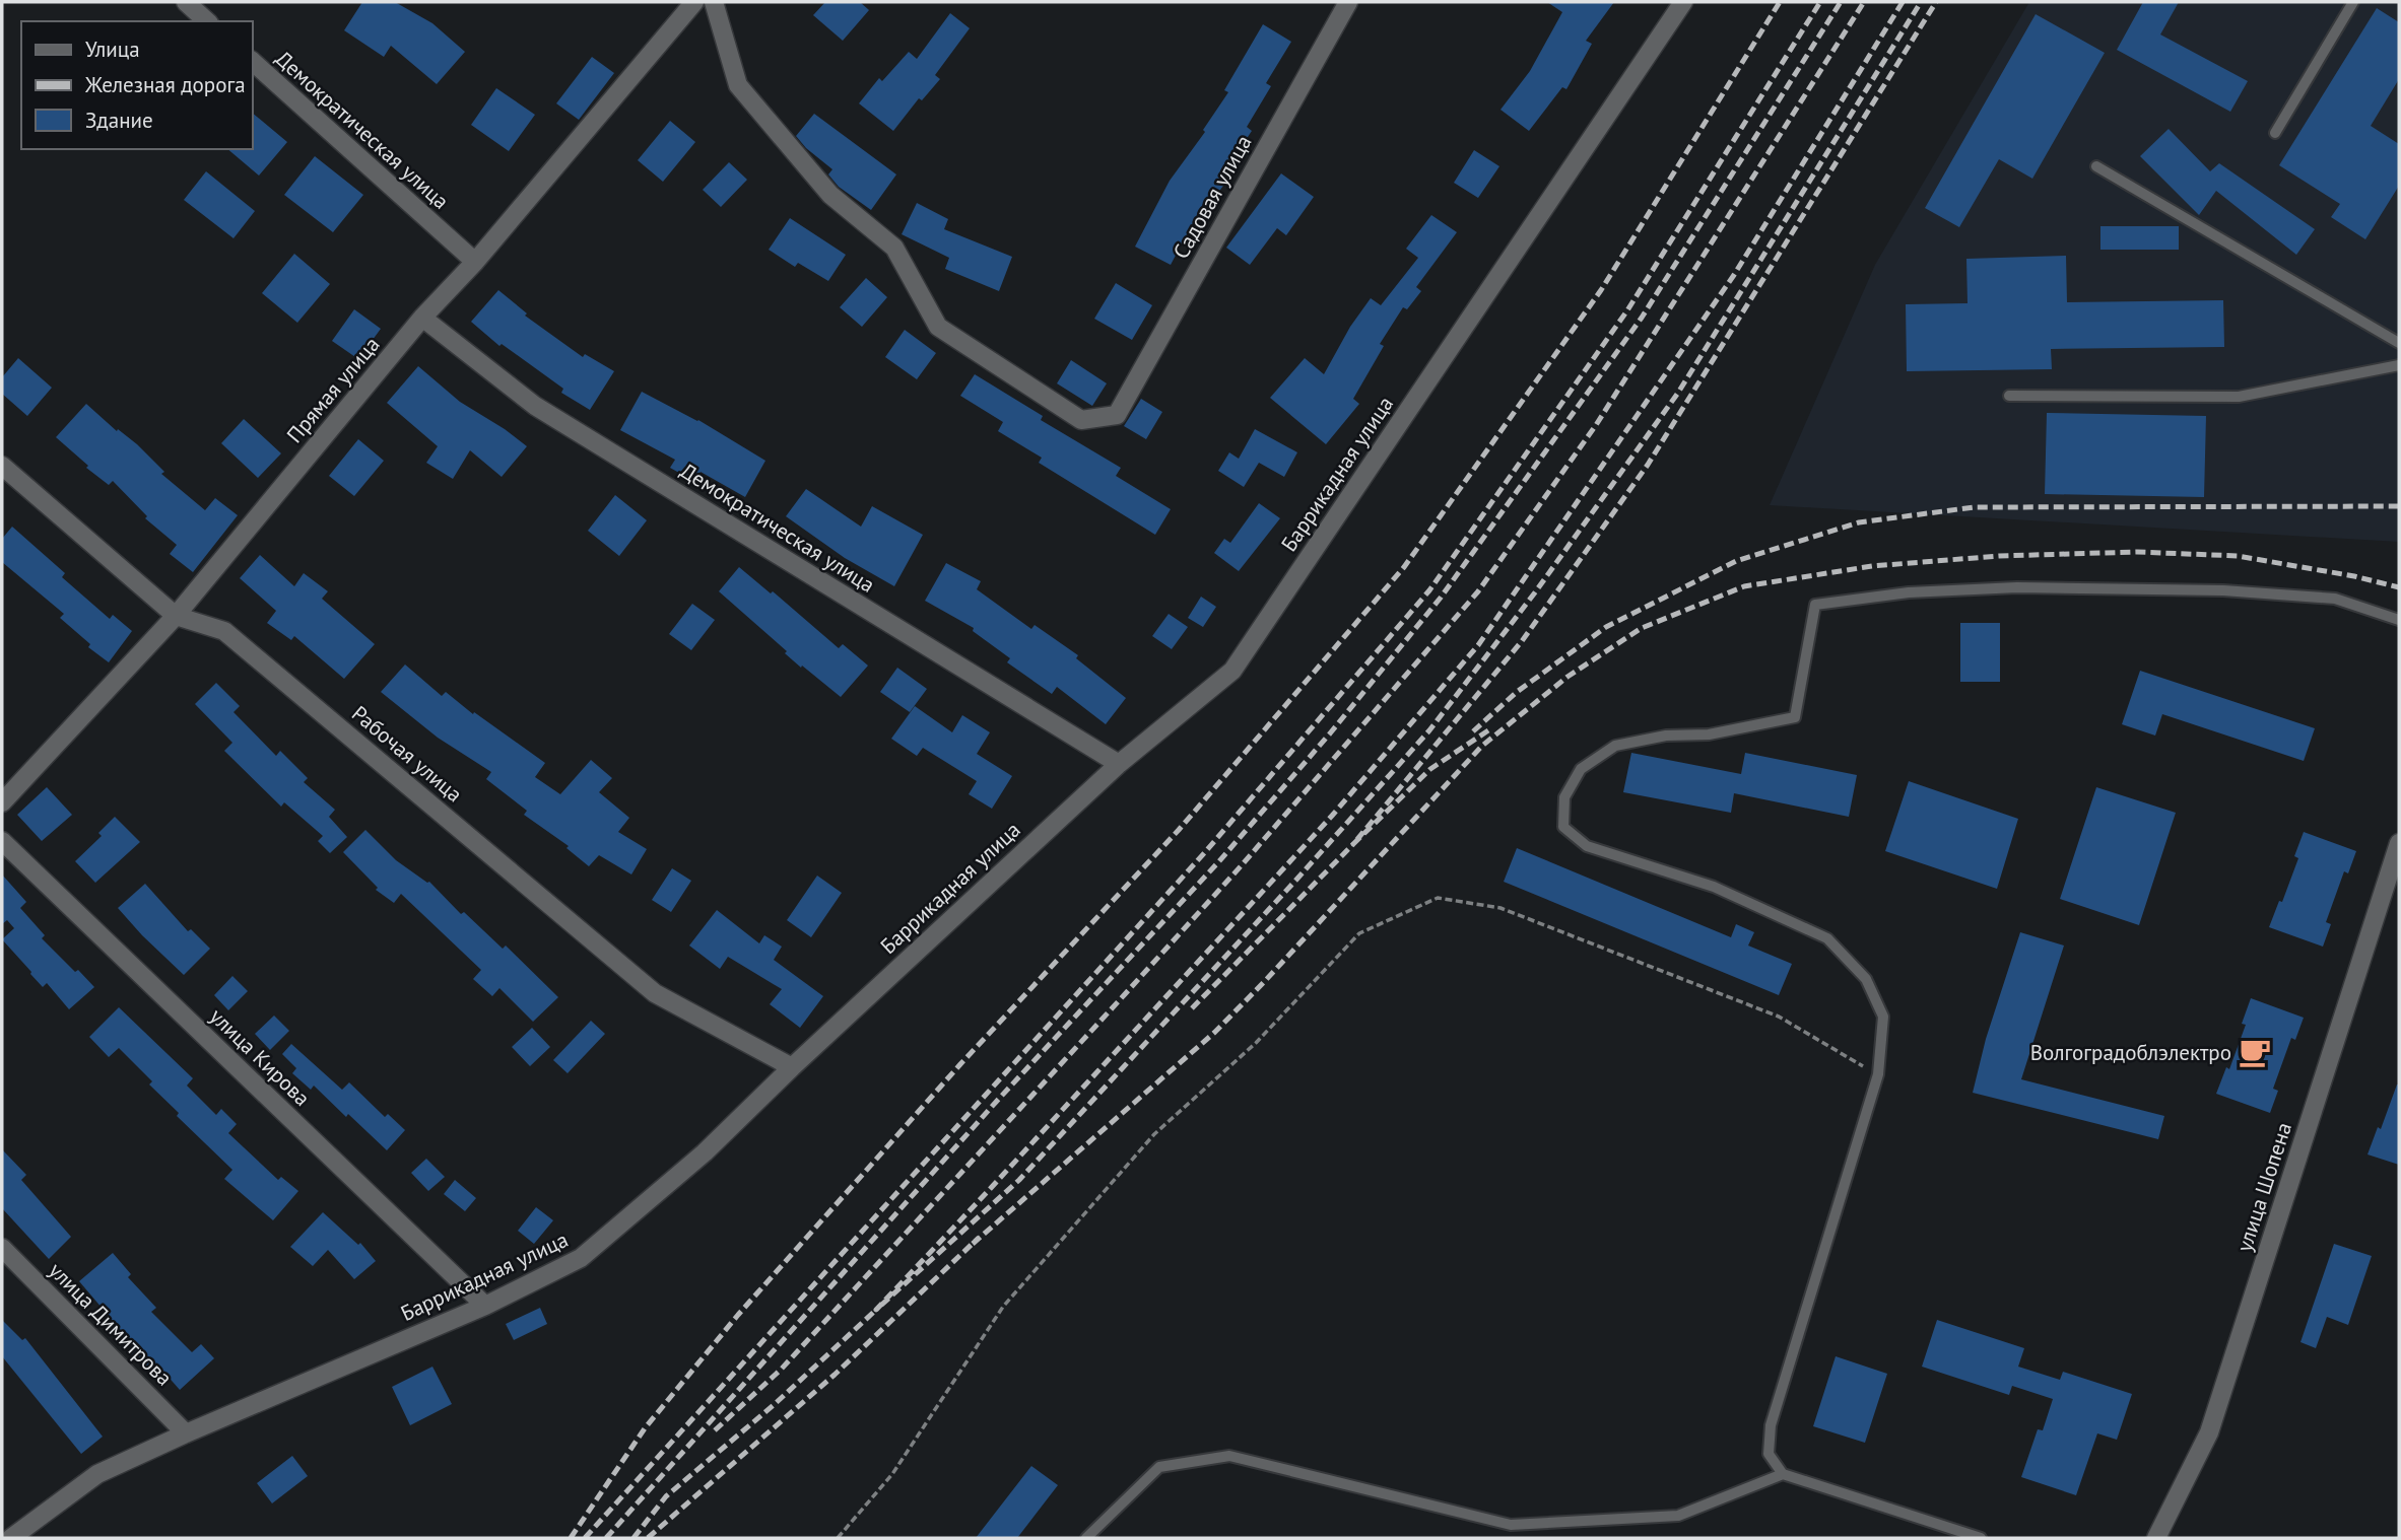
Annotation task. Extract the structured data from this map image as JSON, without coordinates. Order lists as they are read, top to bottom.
{
  "streets": {
    "street": [
      "Демократическая улица",
      "Садовая улица",
      "Прямая улица",
      "Баррикадная улица",
      "Рабочая улица",
      "улица Кирова",
      "улица Шопена",
      "улица Димитрова"
    ]
  },
  "crossings": [
    ["Демократическая улица", "Прямая улица"],
    ["Демократическая улица", "Баррикадная улица"],
    ["Прямая улица", "Рабочая улица"],
    ["Баррикадная улица", "Рабочая улица"],
    ["Баррикадная улица", "улица Кирова"],
    ["Баррикадная улица", "улица Димитрова"]
  ],
  "places": {
    "cafe": ["Волгоградоблэлектро"]
  },
  "legend": ["Улица", "Железная дорога", "Здание"]
}
